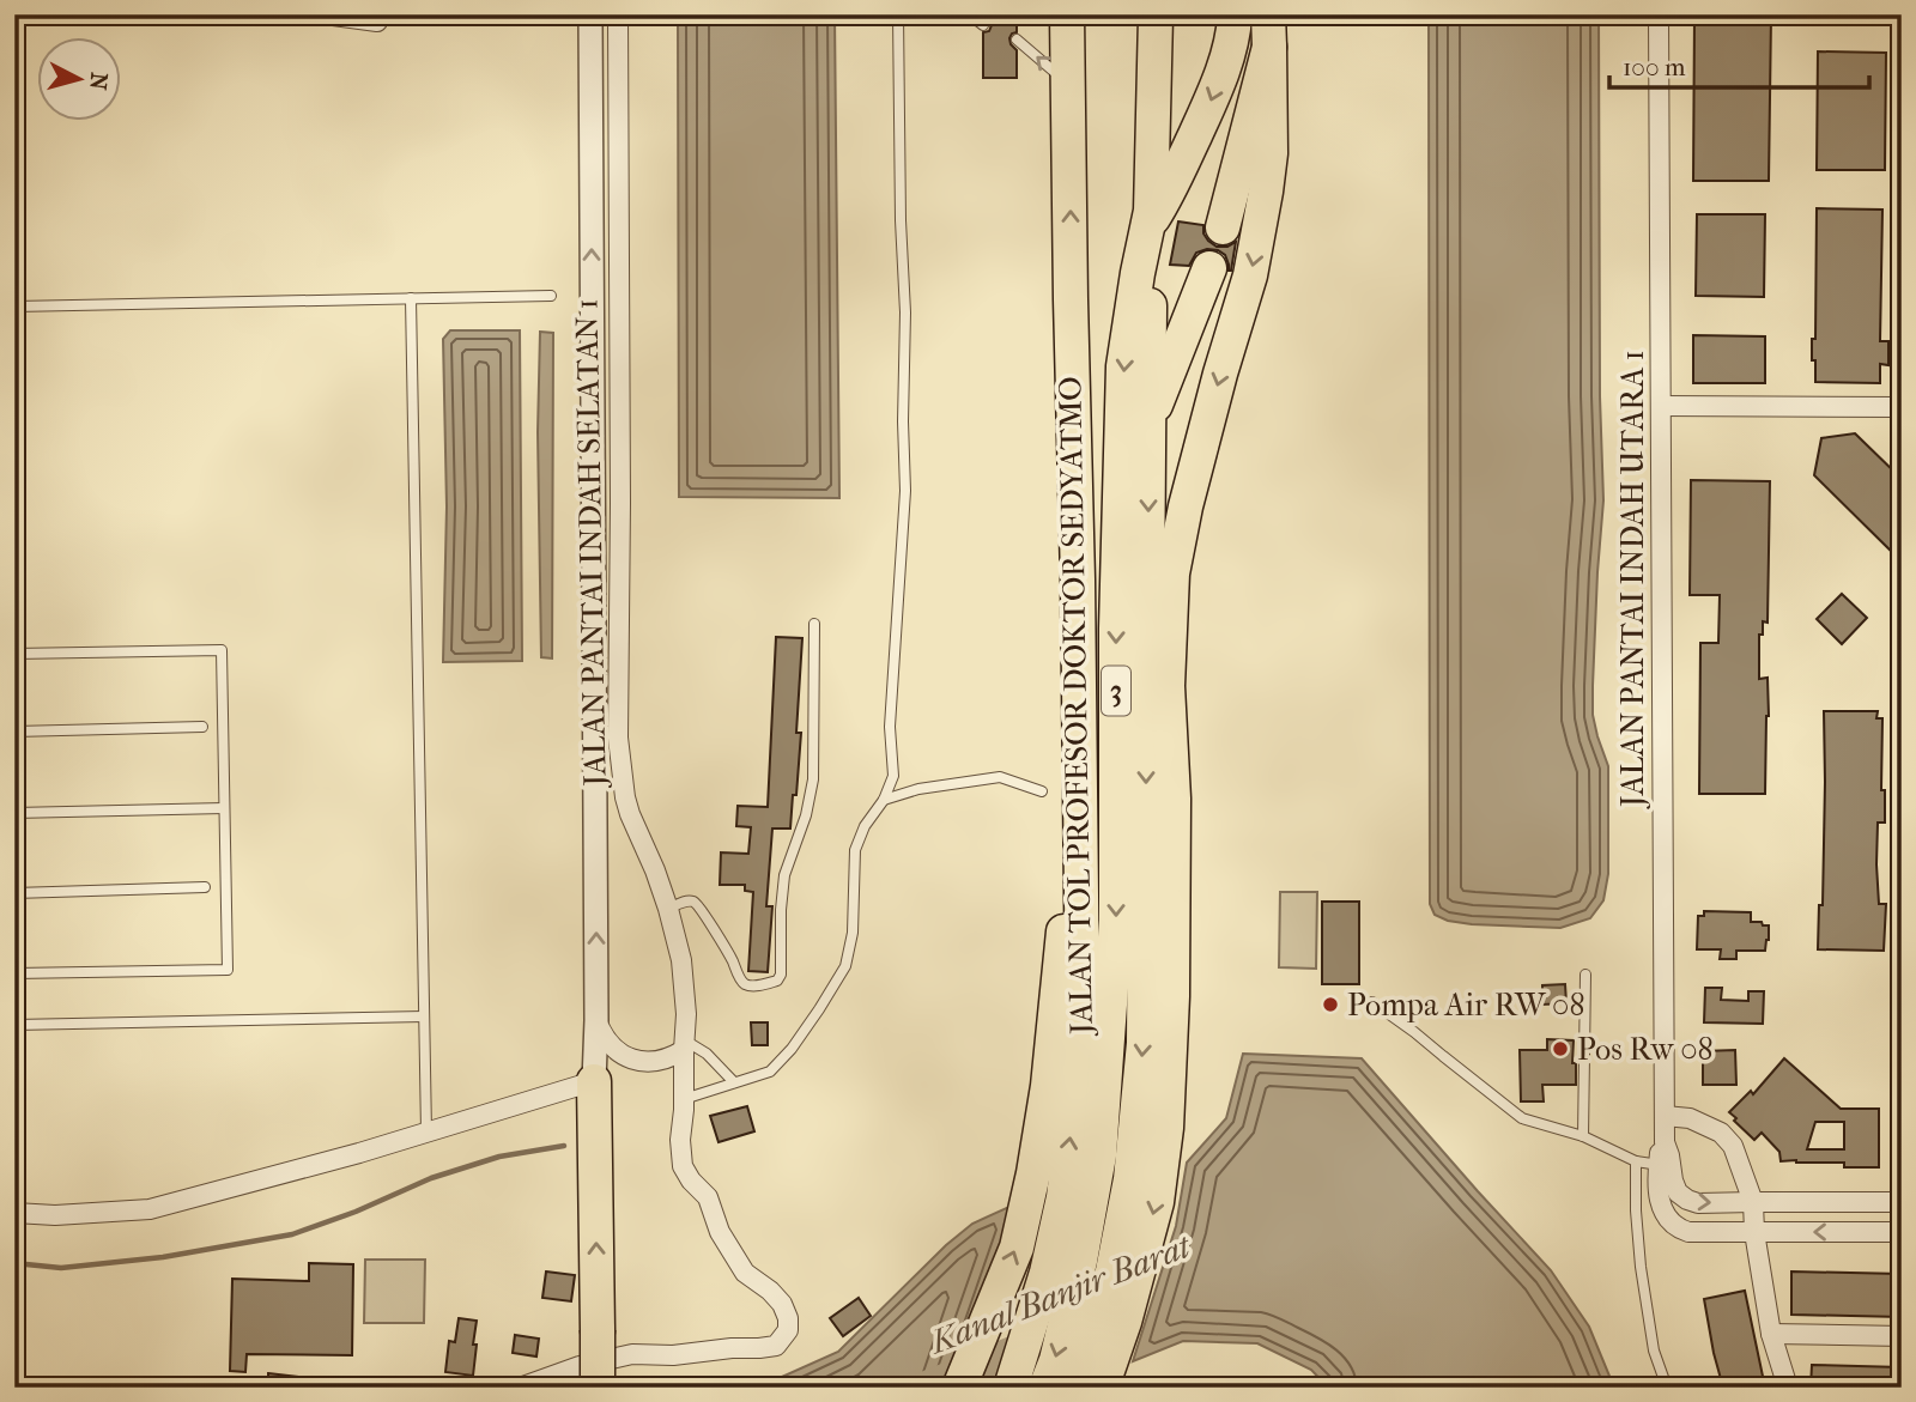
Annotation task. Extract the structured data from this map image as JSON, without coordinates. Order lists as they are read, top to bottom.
{
  "streets": {
    "highway": ["3", "JALAN TOL PROFESOR DOKTOR SEDYATMO"],
    "street": ["JALAN PANTAI INDAH SELATAN 1", "JALAN PANTAI INDAH UTARA 1"]
  },
  "water": ["Kanal Banjir Barat"],
  "places": ["Pompa Air RW 08", "Pos Rw 08"],
  "scale_bar": "100 m",
  "north": "right"
}
